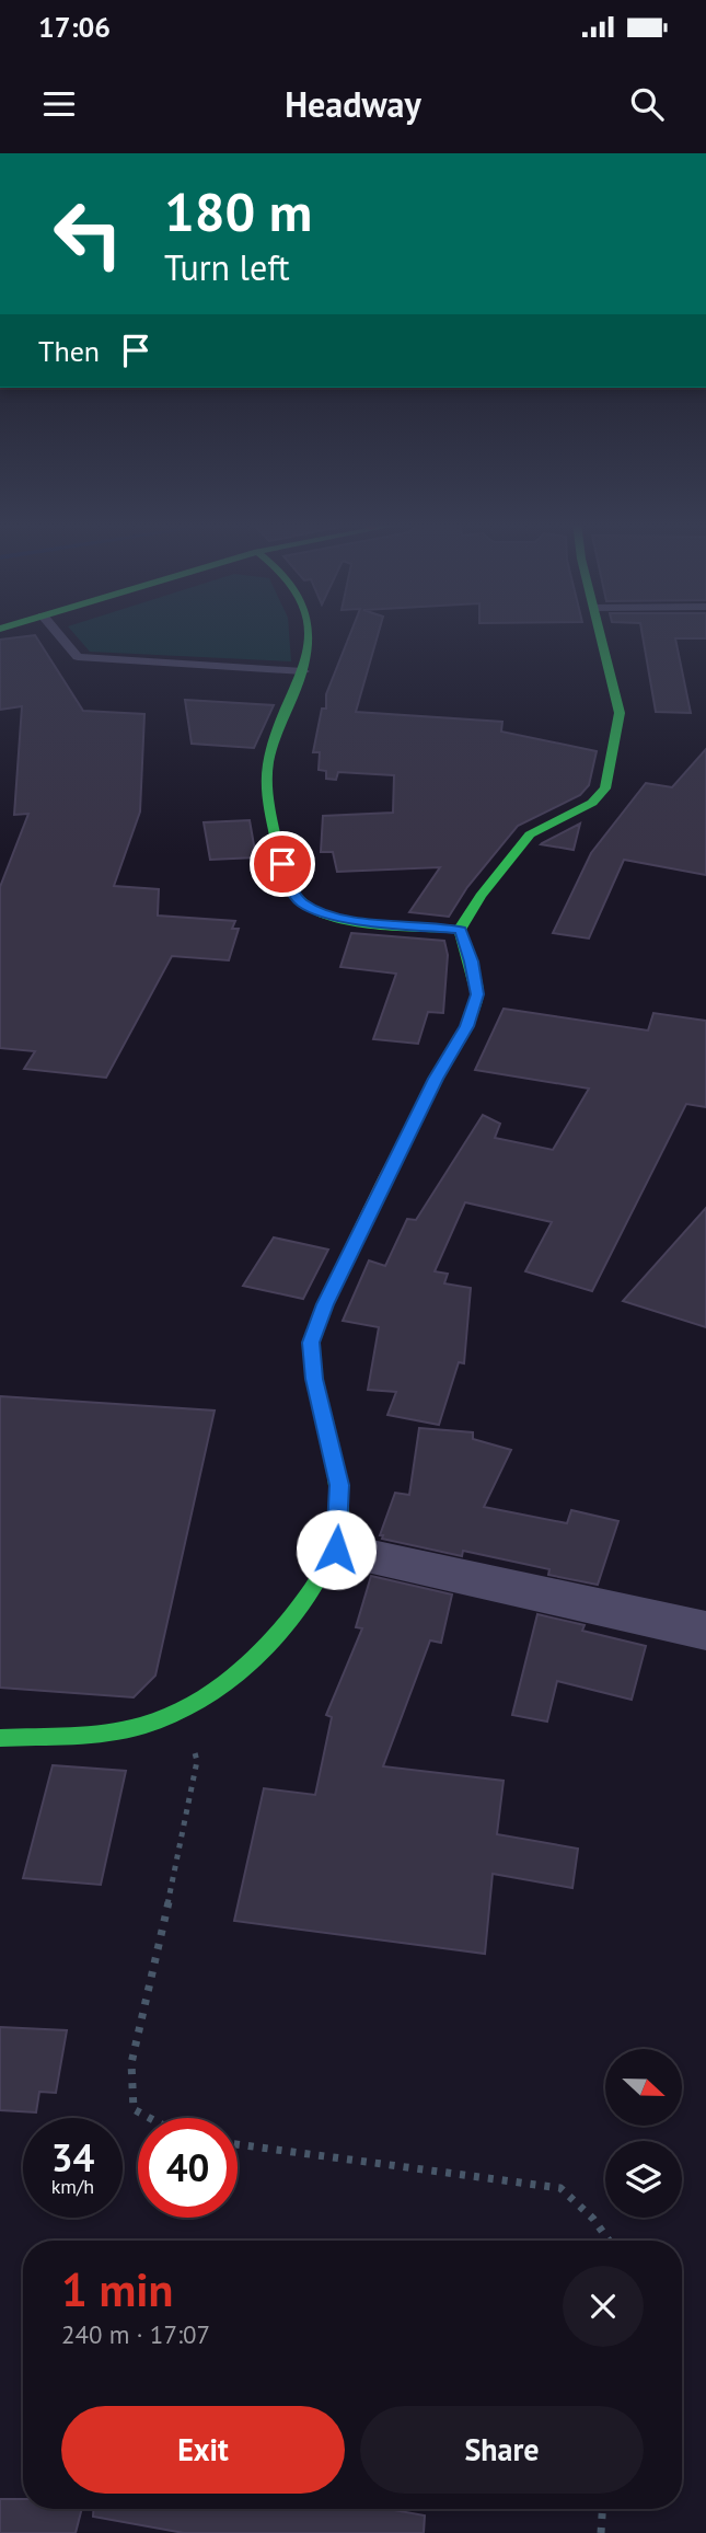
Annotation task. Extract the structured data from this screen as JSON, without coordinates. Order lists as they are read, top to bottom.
{
  "north": "right",
  "page": {
    "status": "17:06",
    "header": "Headway",
    "turn": ["180 m", "Turn left"],
    "then": "Then",
    "speed": "34 km/h",
    "limit": "40",
    "heading": ["1 min", "240 m · 17:07"],
    "buttons": ["Exit", "Share"]
  }
}
